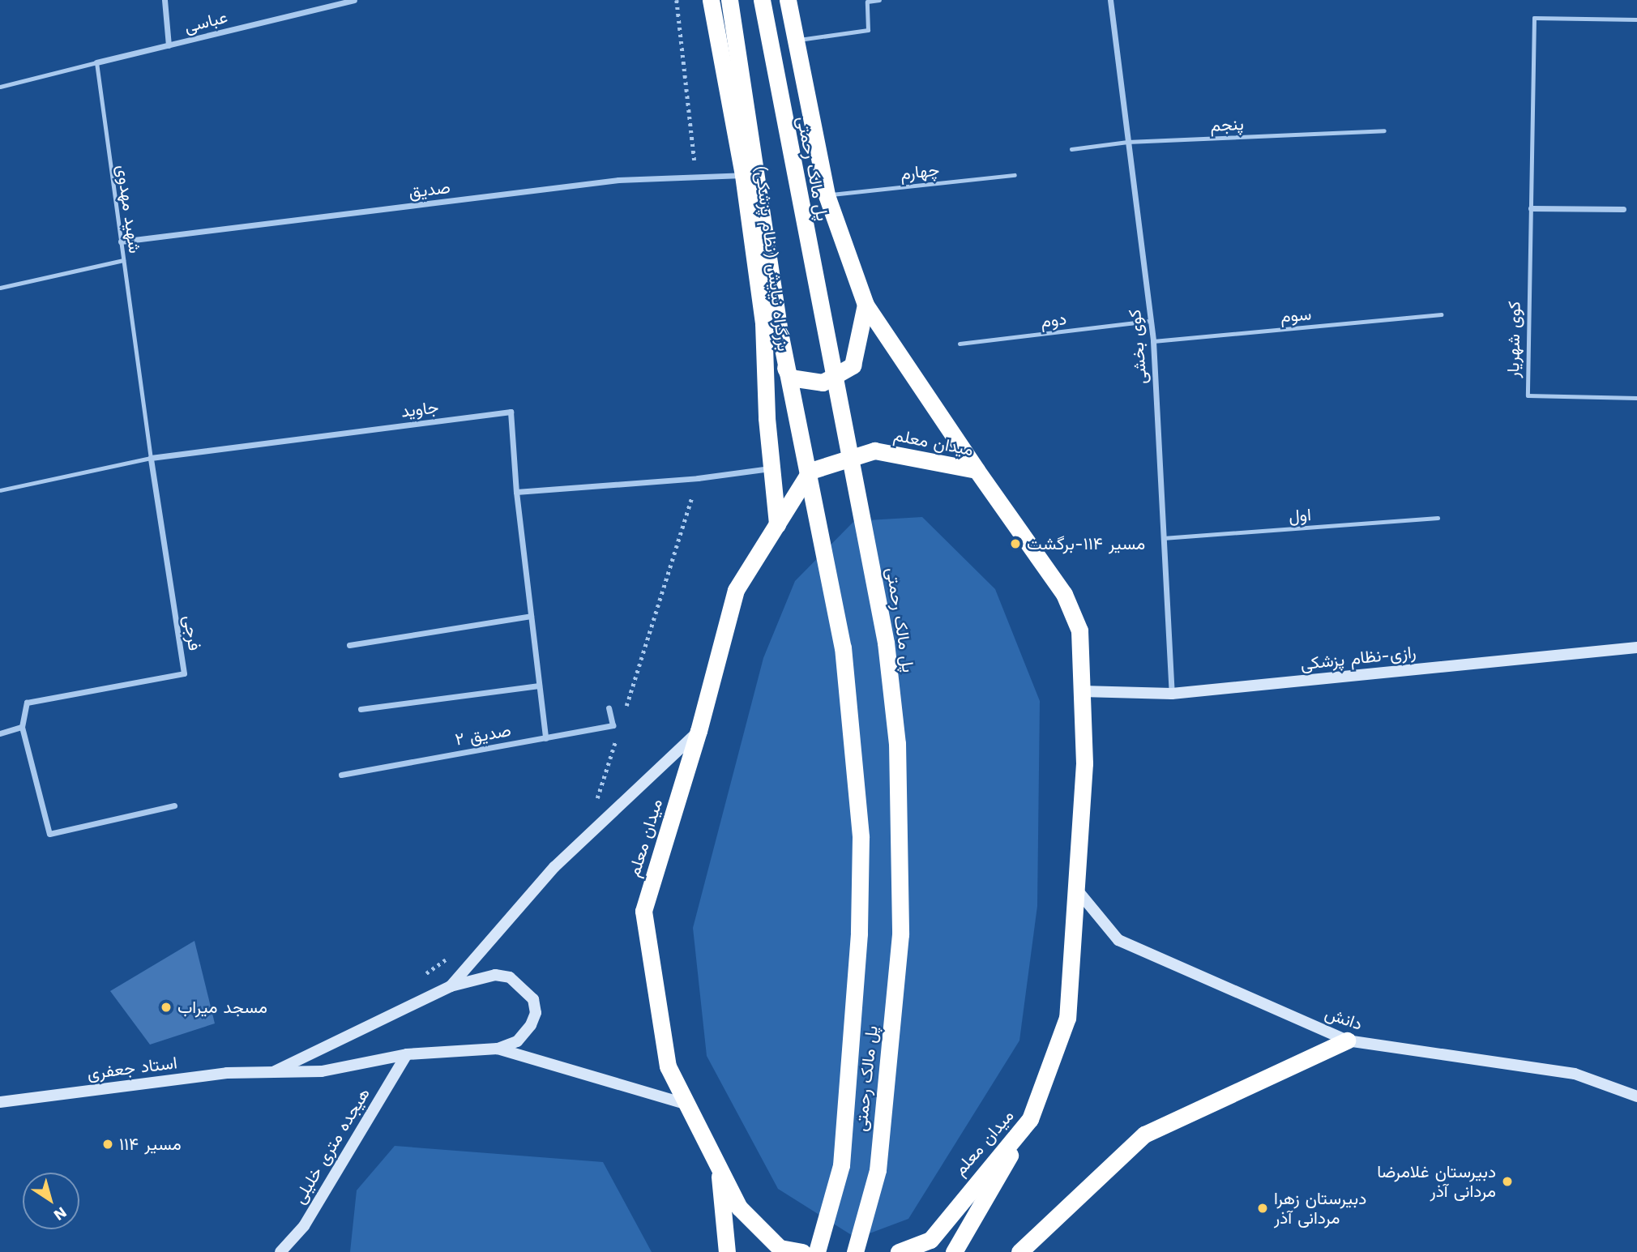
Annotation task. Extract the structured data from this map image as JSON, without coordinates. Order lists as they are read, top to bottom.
{
  "streets": {
    "highway": ["پل مالک رحمتی", "بزرگراه نیایش (نظام پزشکی)", "میدان معلم"],
    "main road": [
      "رازی-نظام پزشکی",
      "دانش",
      "استاد جعفری",
      "هیجده متری خلیلی"
    ],
    "street": [
      "عباسی",
      "صدیق",
      "کوی بخشی",
      "جاوید",
      "فرجی",
      "صدیق ۲"
    ],
    "lane": [
      "پنجم",
      "چهارم",
      "شهید مهدوی",
      "سوم",
      "دوم",
      "کوی شهریار",
      "اول"
    ]
  },
  "crossings": [
    ["عباسی", "شهید مهدوی"],
    ["پنجم", "کوی بخشی"],
    ["صدیق", "شهید مهدوی"],
    ["صدیق", "بزرگراه نیایش (نظام پزشکی)"],
    ["شهید مهدوی", "جاوید"],
    ["شهید مهدوی", "فرجی"],
    ["بزرگراه نیایش (نظام پزشکی)", "میدان معلم"],
    ["سوم", "کوی بخشی"],
    ["دوم", "کوی بخشی"],
    ["کوی بخشی", "اول"],
    ["کوی بخشی", "رازی-نظام پزشکی"],
    ["جاوید", "فرجی"],
    ["میدان معلم", "رازی-نظام پزشکی"],
    ["میدان معلم", "دانش"],
    ["استاد جعفری", "هیجده متری خلیلی"]
  ],
  "places": [
    "مسیر ۱۱۴-برگشت",
    "مسجد میراب",
    "مسیر ۱۱۴",
    "دبیرستان غلامرضا مردانی آذر",
    "دبیرستان زهرا مردانی آذر"
  ],
  "north": "bottom right"
}
